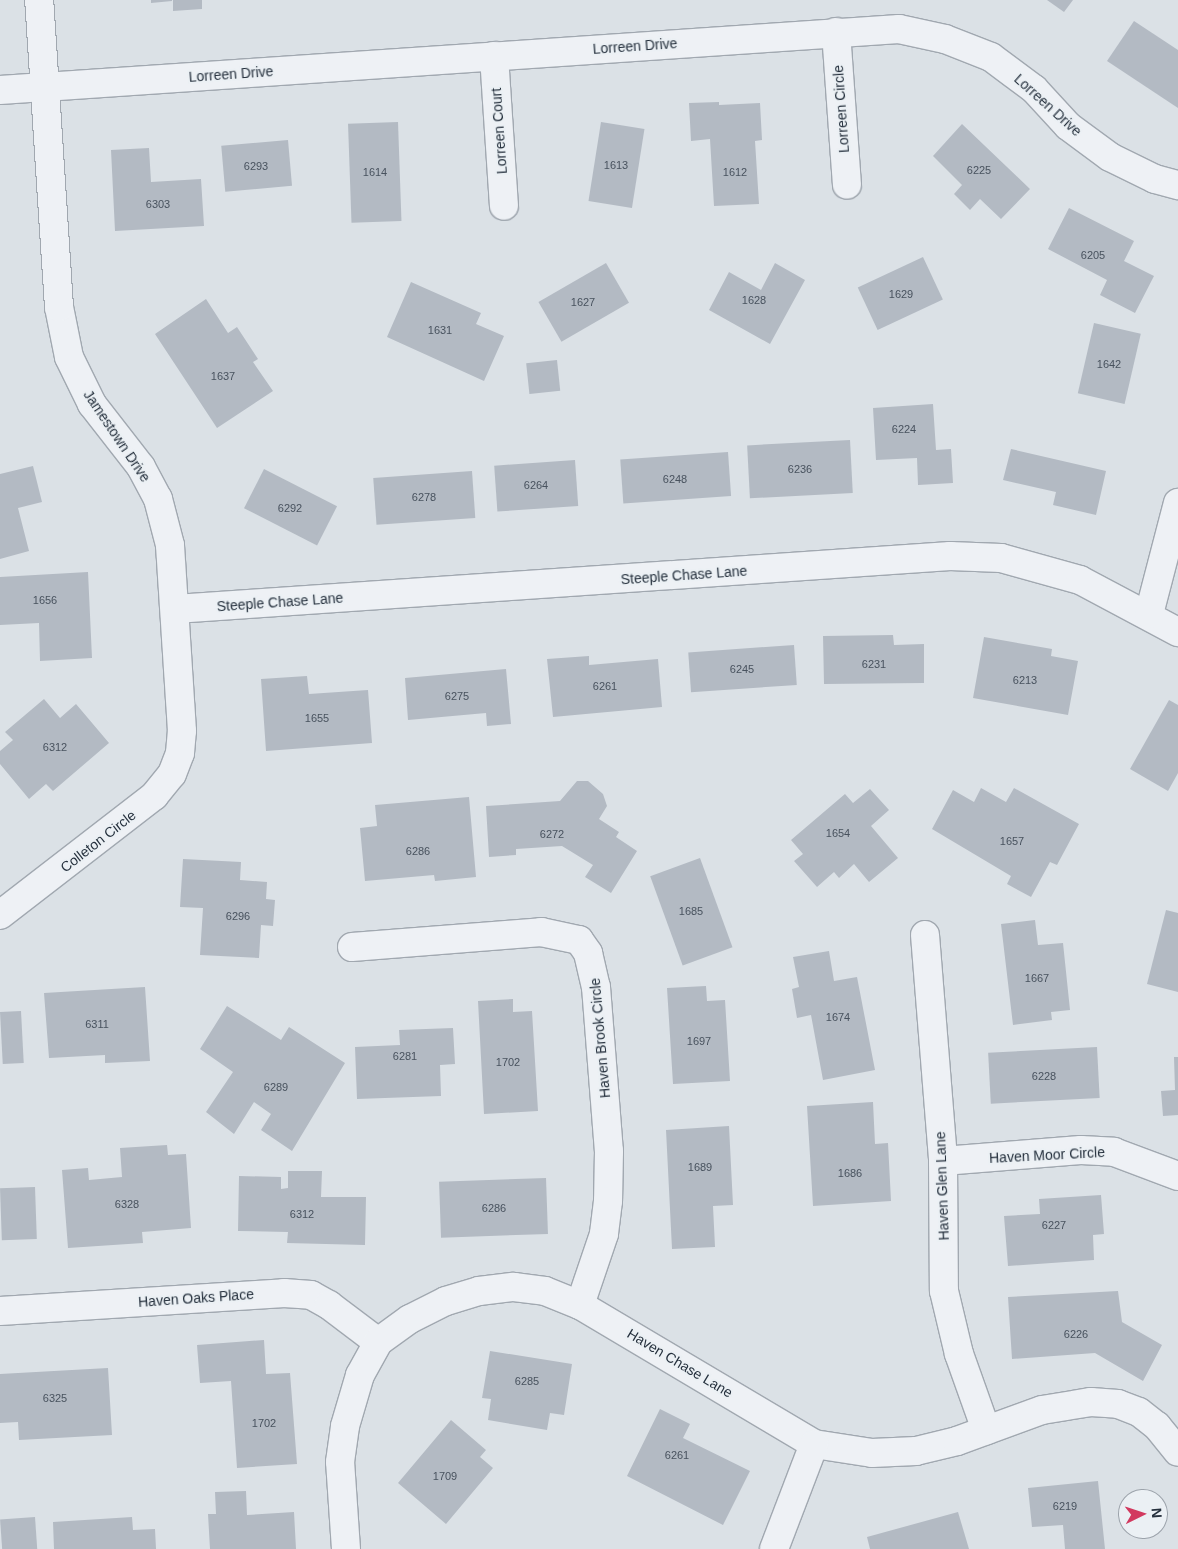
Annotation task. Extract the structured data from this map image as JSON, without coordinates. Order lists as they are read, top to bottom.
{
  "streets": {
    "street": [
      "Lorreen Drive",
      "Lorreen Circle",
      "Lorreen Court",
      "Jamestown Drive",
      "Steeple Chase Lane",
      "Colleton Circle",
      "Haven Brook Circle",
      "Haven Moor Circle",
      "Haven Glen Lane",
      "Haven Oaks Place",
      "Haven Chase Lane"
    ]
  },
  "crossings": [
    ["Lorreen Drive", "Lorreen Circle"],
    ["Lorreen Drive", "Lorreen Court"],
    ["Lorreen Drive", "Jamestown Drive"],
    ["Jamestown Drive", "Steeple Chase Lane"],
    ["Jamestown Drive", "Colleton Circle"],
    ["Haven Brook Circle", "Haven Chase Lane"],
    ["Haven Moor Circle", "Haven Glen Lane"],
    ["Haven Glen Lane", "Haven Chase Lane"],
    ["Haven Oaks Place", "Haven Chase Lane"]
  ],
  "house_numbers": [
    "1613",
    "6293",
    "6225",
    "1614",
    "1612",
    "6303",
    "6205",
    "1629",
    "1628",
    "1627",
    "1631",
    "1642",
    "1637",
    "6224",
    "6236",
    "6248",
    "6264",
    "6278",
    "6292",
    "1656",
    "6231",
    "6245",
    "6213",
    "6261",
    "6275",
    "1655",
    "6312",
    "1654",
    "6272",
    "1657",
    "6286",
    "1685",
    "6296",
    "1667",
    "1674",
    "6311",
    "1697",
    "6281",
    "1702",
    "6228",
    "6289",
    "1689",
    "1686",
    "6328",
    "6286",
    "6312",
    "6227",
    "6226",
    "6285",
    "6325",
    "1702",
    "6261",
    "1709",
    "6219"
  ],
  "north": "right"
}
